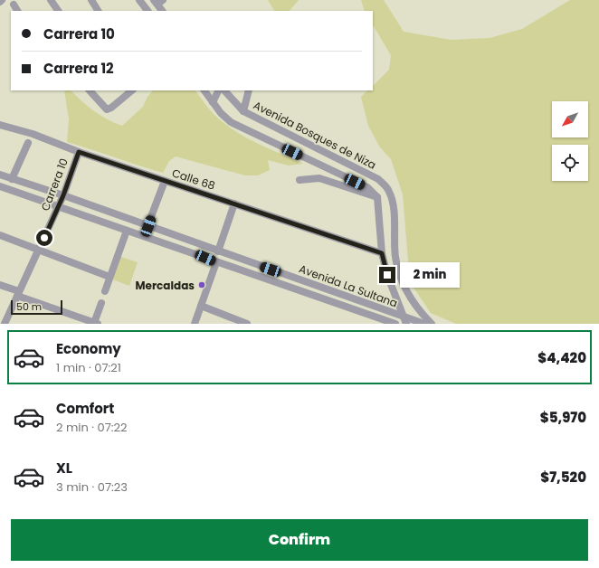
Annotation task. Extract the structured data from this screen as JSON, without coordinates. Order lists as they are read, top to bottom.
{
  "streets": {
    "street": [
      "Avenida Bosques de Niza",
      "Calle 68",
      "Carrera 10",
      "Avenida La Sultana"
    ]
  },
  "crossings": [
    ["Calle 68", "Carrera 10"],
    ["Carrera 10", "Avenida La Sultana"]
  ],
  "places": ["Mercaldas"],
  "scale_bar": "50 m",
  "north": "bottom left",
  "page": {
    "banner": ["Carrera 10", "Carrera 12"],
    "bubble": "2 min",
    "scale": "50 m",
    "list": [
      {
        "name": "Economy",
        "note": "1 min · 07:21",
        "value": "$4,420"
      },
      {
        "name": "Comfort",
        "note": "2 min · 07:22",
        "value": "$5,970"
      },
      {
        "name": "XL",
        "note": "3 min · 07:23",
        "value": "$7,520"
      }
    ],
    "buttons": "Confirm"
  }
}
